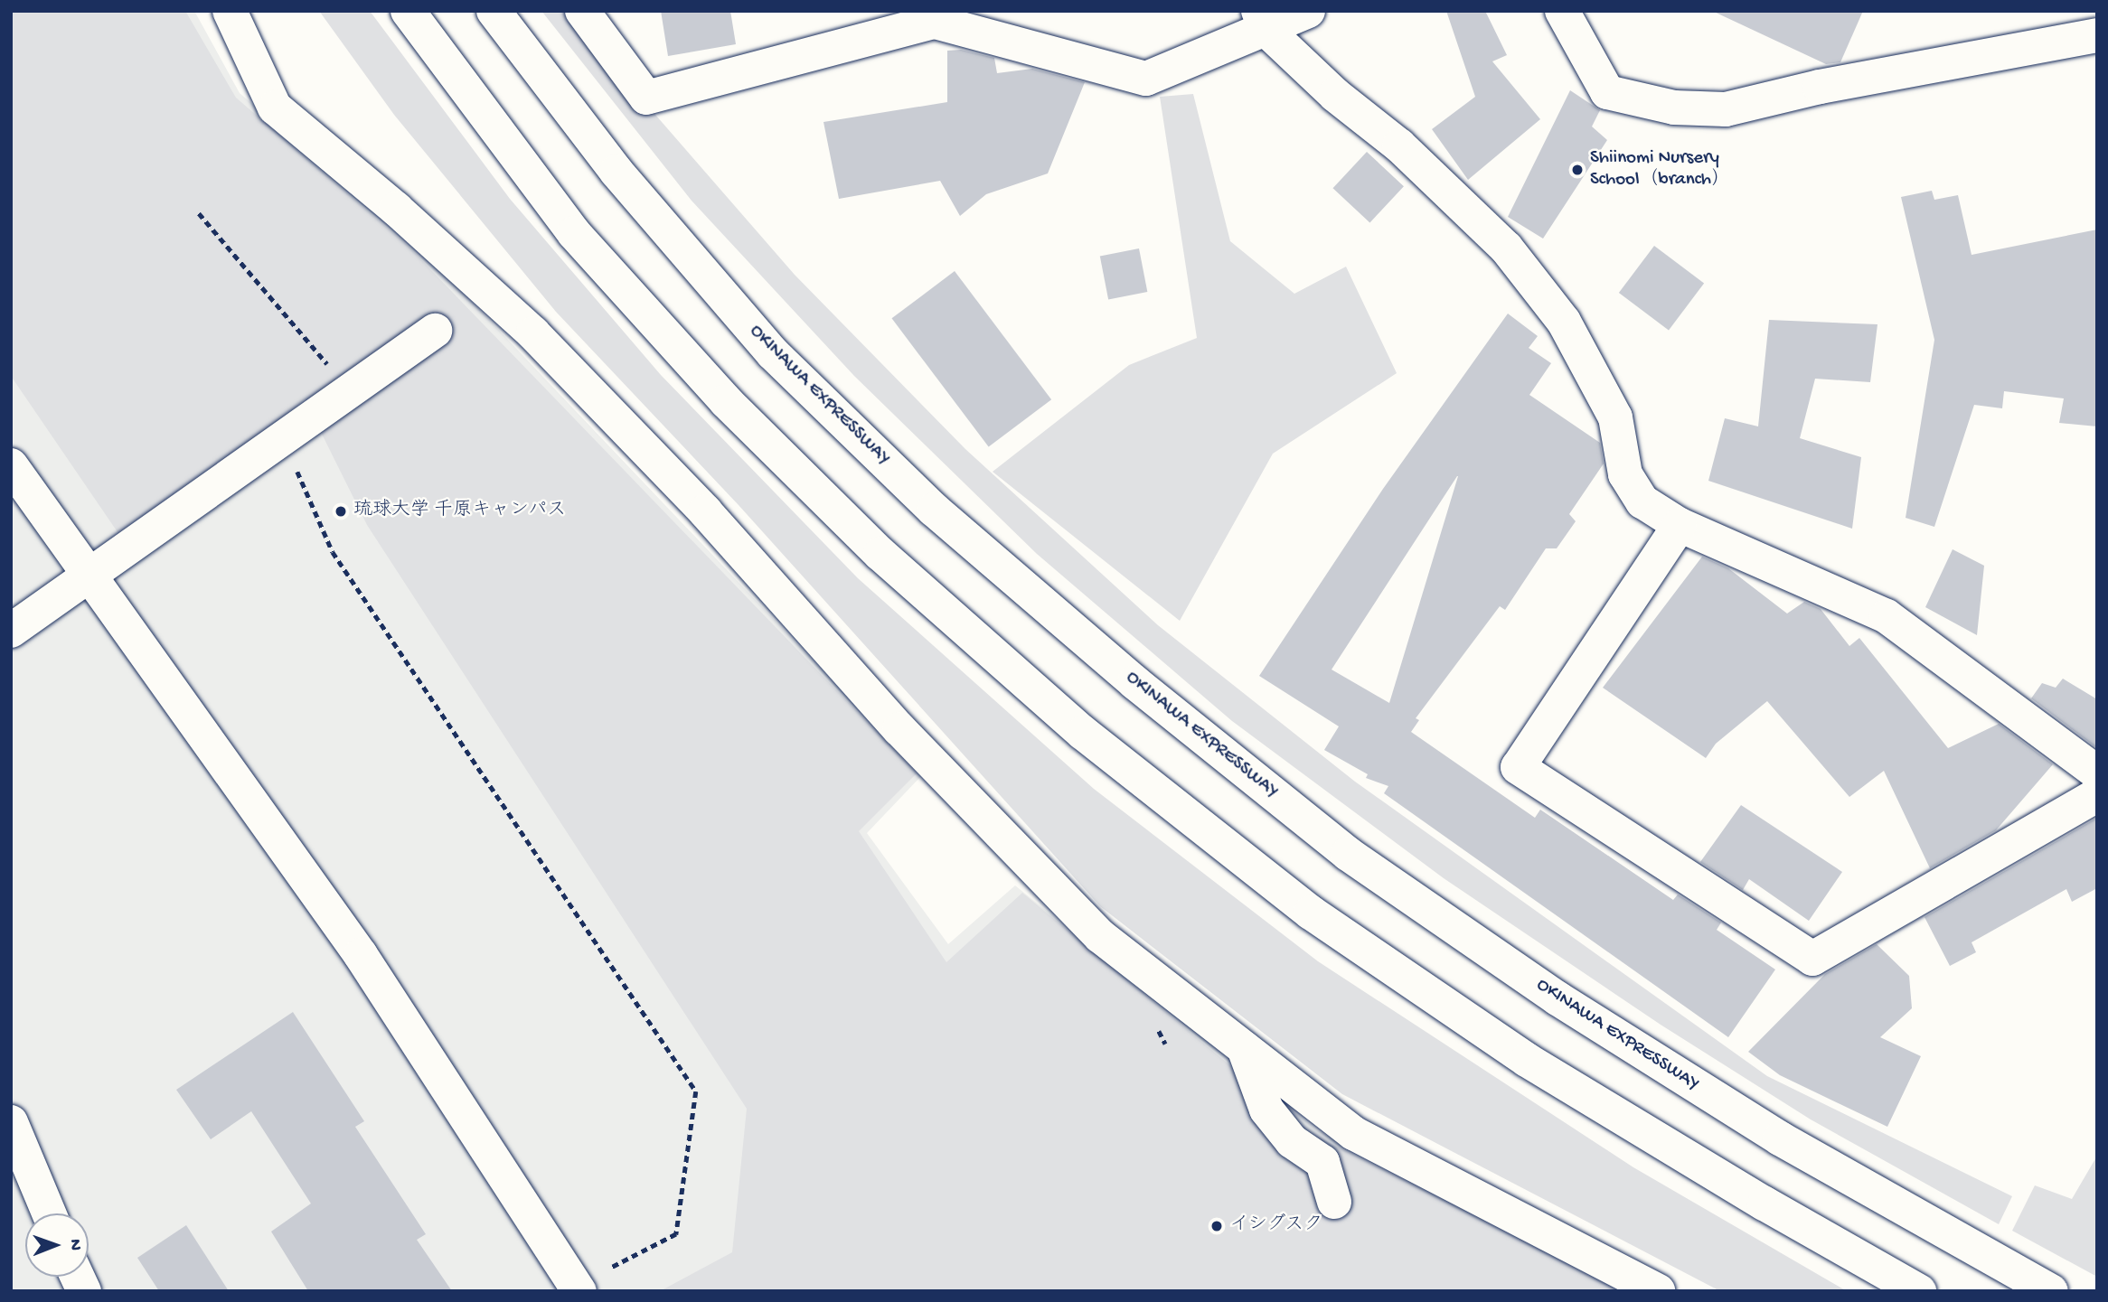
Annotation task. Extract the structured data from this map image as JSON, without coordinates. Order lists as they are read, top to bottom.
{
  "streets": {
    "main road": ["OKINAWA EXPRESSWAY"]
  },
  "places": ["Shiinomi Nursery School（branch）", "琉球大学 千原キャンパス", "イシグスク"],
  "north": "right"
}
